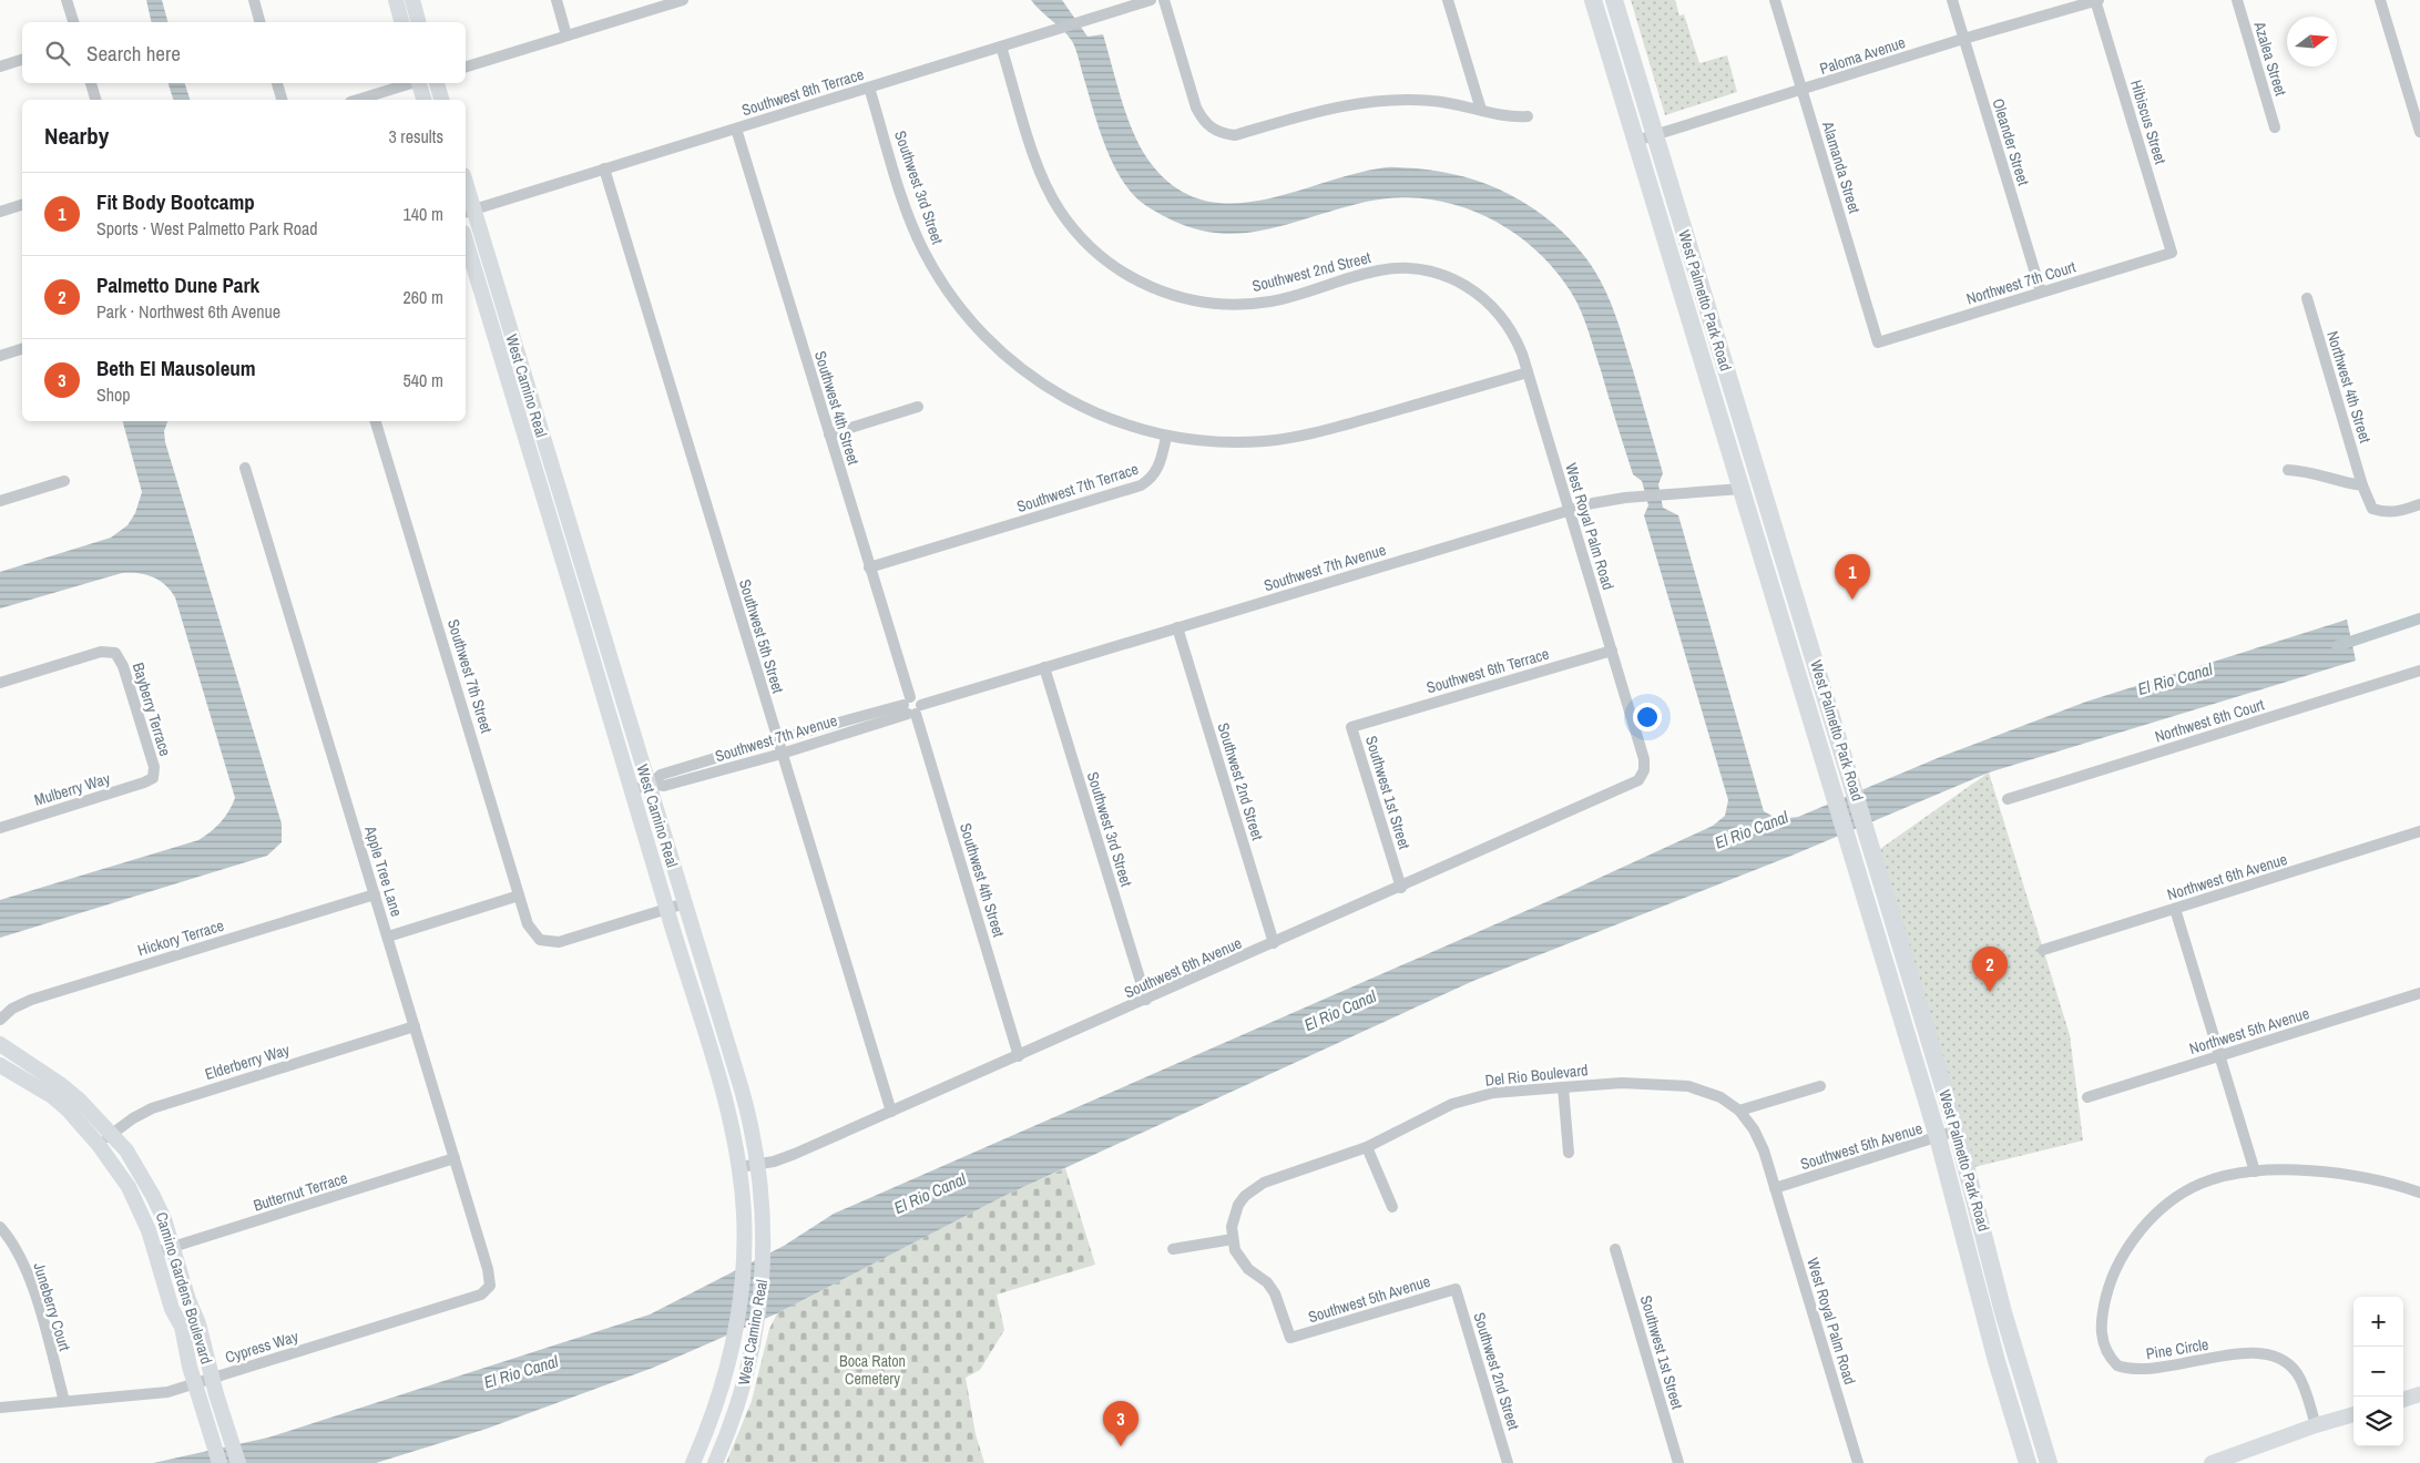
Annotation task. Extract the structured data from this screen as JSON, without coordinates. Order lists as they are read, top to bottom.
{
  "streets": {
    "main road": ["West Palmetto Park Road"],
    "street": [
      "Paloma Avenue",
      "Azalea Street",
      "Southwest 8th Terrace",
      "Hibiscus Street",
      "Oleander Street",
      "Alamanda Street",
      "Southwest 3rd Street",
      "Southwest 2nd Street",
      "Northwest 7th Court",
      "West Camino Real",
      "Northwest 4th Street",
      "Southwest 4th Street",
      "Southwest 7th Terrace",
      "West Royal Palm Road",
      "Southwest 7th Avenue",
      "Southwest 5th Street",
      "Southwest 6th Terrace",
      "Southwest 7th Street",
      "Bayberry Terrace",
      "Northwest 6th Court",
      "Mulberry Way",
      "Southwest 1st Street",
      "Apple Tree Lane",
      "Northwest 6th Avenue",
      "Hickory Terrace",
      "Southwest 6th Avenue",
      "Northwest 5th Avenue",
      "Elderberry Way",
      "Del Rio Boulevard",
      "Southwest 5th Avenue",
      "Butternut Terrace",
      "Camino Gardens Boulevard",
      "Juneberry Court",
      "Cypress Way",
      "Pine Circle"
    ]
  },
  "crossings": [
    ["Paloma Avenue", "Hibiscus Street"],
    ["Paloma Avenue", "Oleander Street"],
    ["Paloma Avenue", "Alamanda Street"],
    ["Paloma Avenue", "West Palmetto Park Road"],
    ["Southwest 8th Terrace", "Southwest 3rd Street"],
    ["Southwest 8th Terrace", "Southwest 2nd Street"],
    ["Southwest 8th Terrace", "West Camino Real"],
    ["Southwest 8th Terrace", "Southwest 4th Street"],
    ["Southwest 8th Terrace", "Southwest 5th Street"],
    ["Hibiscus Street", "Northwest 7th Court"],
    ["Oleander Street", "Northwest 7th Court"],
    ["Alamanda Street", "Northwest 7th Court"],
    ["Southwest 3rd Street", "Southwest 7th Terrace"],
    ["Southwest 3rd Street", "Southwest 7th Avenue"],
    ["Southwest 3rd Street", "Southwest 6th Avenue"],
    ["Southwest 2nd Street", "West Royal Palm Road"],
    ["Southwest 2nd Street", "Southwest 7th Avenue"],
    ["Southwest 2nd Street", "Southwest 6th Avenue"],
    ["Southwest 2nd Street", "Southwest 5th Avenue"],
    ["West Palmetto Park Road", "Southwest 7th Avenue"],
    ["West Palmetto Park Road", "Southwest 5th Avenue"],
    ["West Camino Real", "Southwest 7th Avenue"],
    ["West Camino Real", "Southwest 7th Street"],
    ["West Camino Real", "Southwest 6th Avenue"],
    ["Southwest 4th Street", "Southwest 7th Terrace"],
    ["Southwest 4th Street", "Southwest 7th Avenue"],
    ["Southwest 4th Street", "Southwest 6th Avenue"],
    ["West Royal Palm Road", "Southwest 7th Avenue"],
    ["West Royal Palm Road", "Southwest 6th Terrace"],
    ["West Royal Palm Road", "Southwest 6th Avenue"],
    ["West Royal Palm Road", "Del Rio Boulevard"],
    ["West Royal Palm Road", "Southwest 5th Avenue"],
    ["Southwest 7th Avenue", "Southwest 5th Street"],
    ["Southwest 5th Street", "Southwest 6th Avenue"],
    ["Southwest 6th Terrace", "Southwest 1st Street"],
    ["Bayberry Terrace", "Mulberry Way"],
    ["Southwest 1st Street", "Southwest 6th Avenue"],
    ["Apple Tree Lane", "Hickory Terrace"],
    ["Apple Tree Lane", "Elderberry Way"],
    ["Apple Tree Lane", "Butternut Terrace"],
    ["Apple Tree Lane", "Cypress Way"],
    ["Elderberry Way", "Camino Gardens Boulevard"],
    ["Del Rio Boulevard", "Southwest 5th Avenue"],
    ["Butternut Terrace", "Camino Gardens Boulevard"],
    ["Camino Gardens Boulevard", "Cypress Way"],
    ["Juneberry Court", "Cypress Way"]
  ],
  "water": ["El Rio Canal"],
  "parks": ["Boca Raton Cemetery"],
  "north": "right",
  "page": {
    "search": "Search here",
    "heading": ["Nearby", "3 results"],
    "list": [
      {
        "mark": "1",
        "name": "Fit Body Bootcamp",
        "note": "Sports · West Palmetto Park Road",
        "value": "140 m"
      },
      {
        "mark": "2",
        "name": "Palmetto Dune Park",
        "note": "Park · Northwest 6th Avenue",
        "value": "260 m"
      },
      {
        "mark": "3",
        "name": "Beth El Mausoleum",
        "note": "Shop",
        "value": "540 m"
      }
    ],
    "pins": ["1", "2", "3"],
    "map_buttons": ["+", "−"]
  }
}
